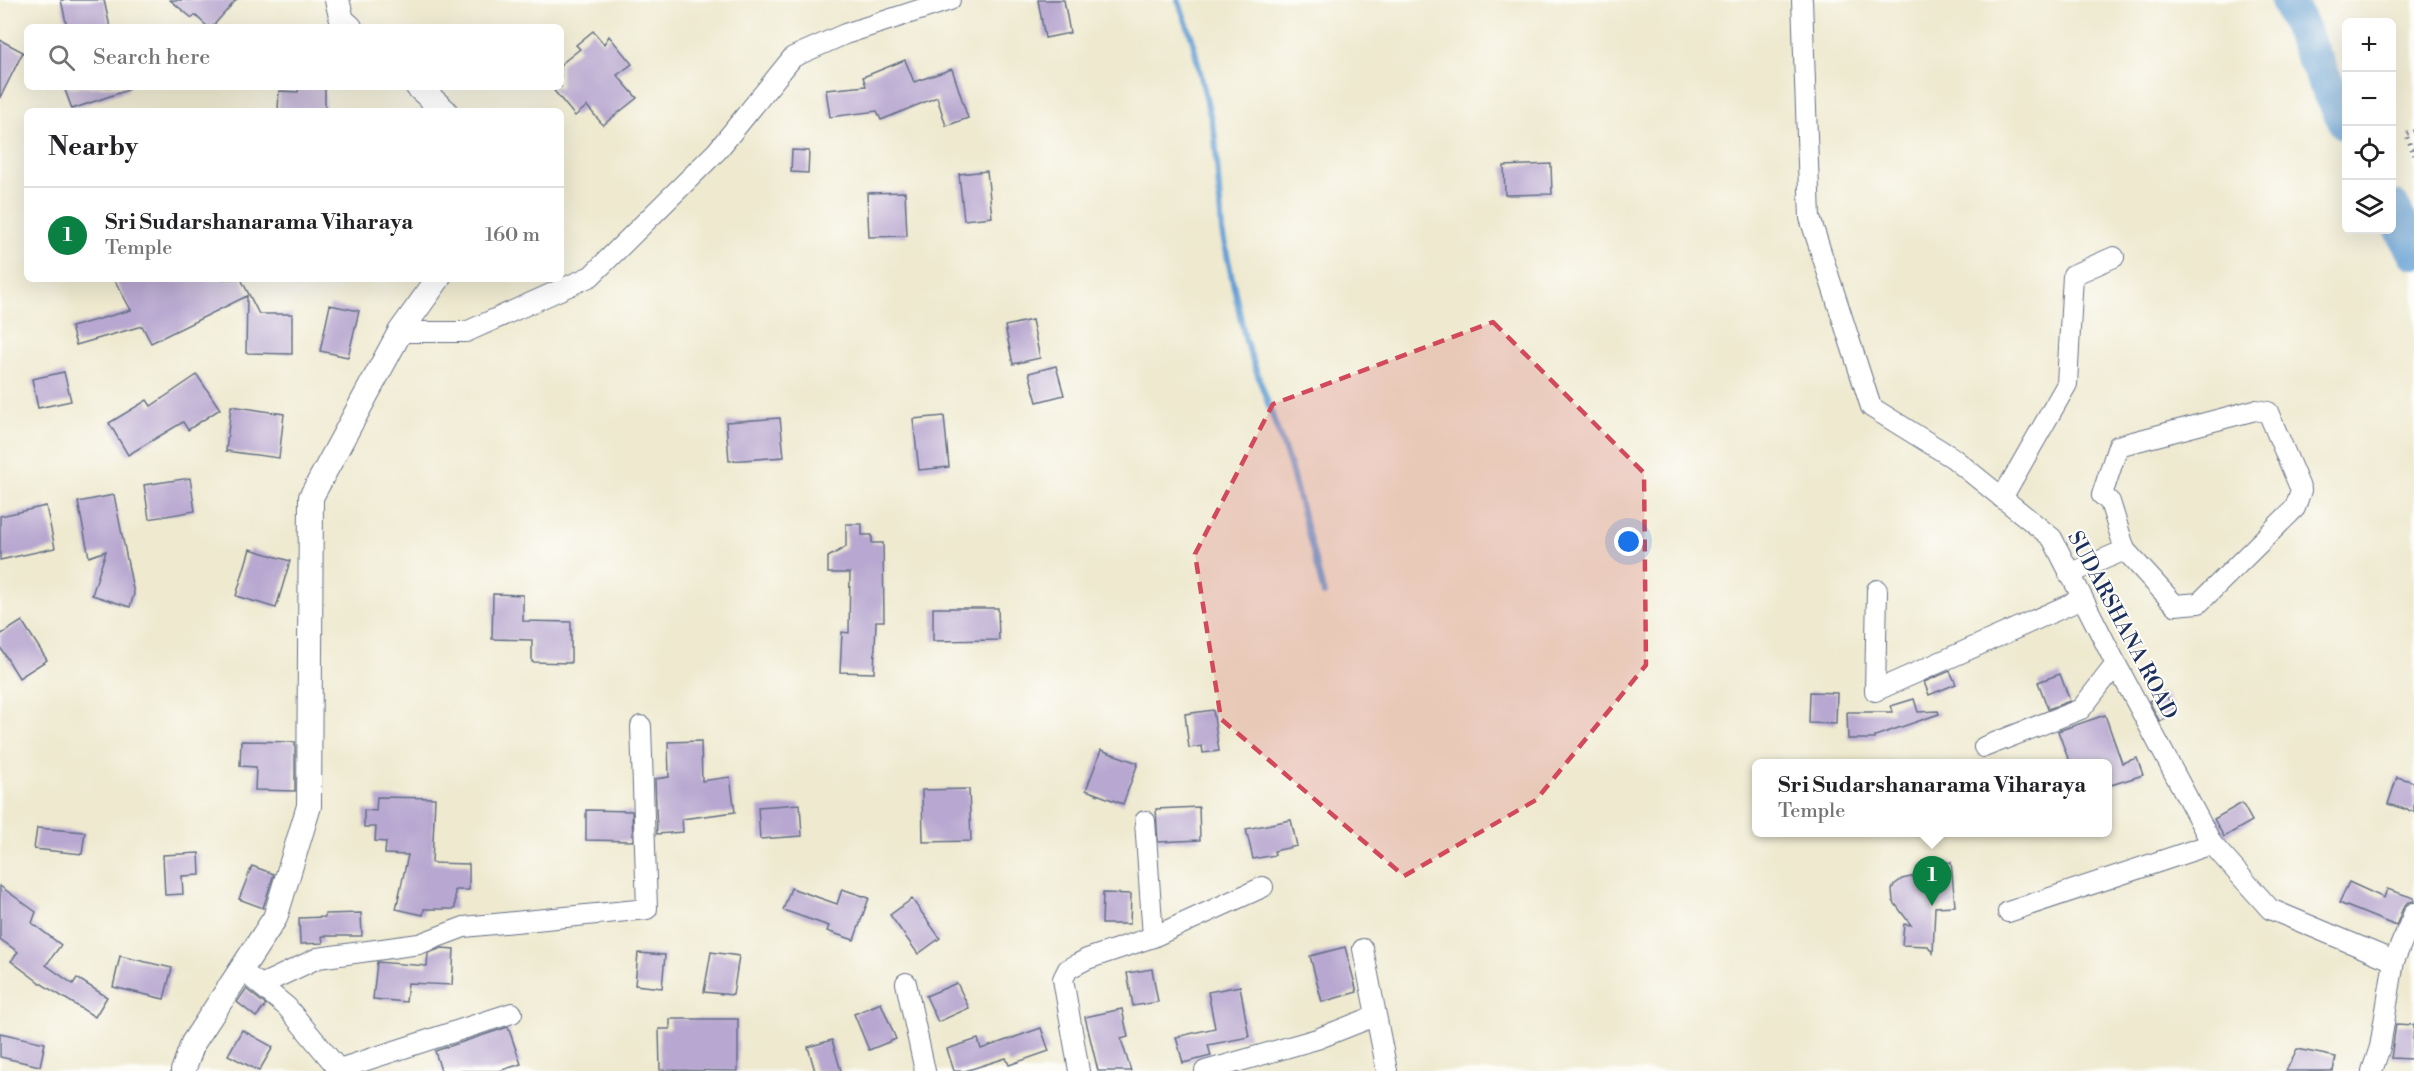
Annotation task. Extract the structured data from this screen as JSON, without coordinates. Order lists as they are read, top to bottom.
{
  "streets": {
    "street": ["SUDARSHANA ROAD"]
  },
  "page": {
    "map_buttons": ["+", "−"],
    "search": "Search here",
    "heading": "Nearby",
    "list": [
      {
        "mark": "1",
        "name": "Sri Sudarshanarama Viharaya",
        "note": "Temple",
        "value": "160 m"
      }
    ],
    "popup": ["Sri Sudarshanarama Viharaya", "Temple"],
    "pins": "1"
  }
}
